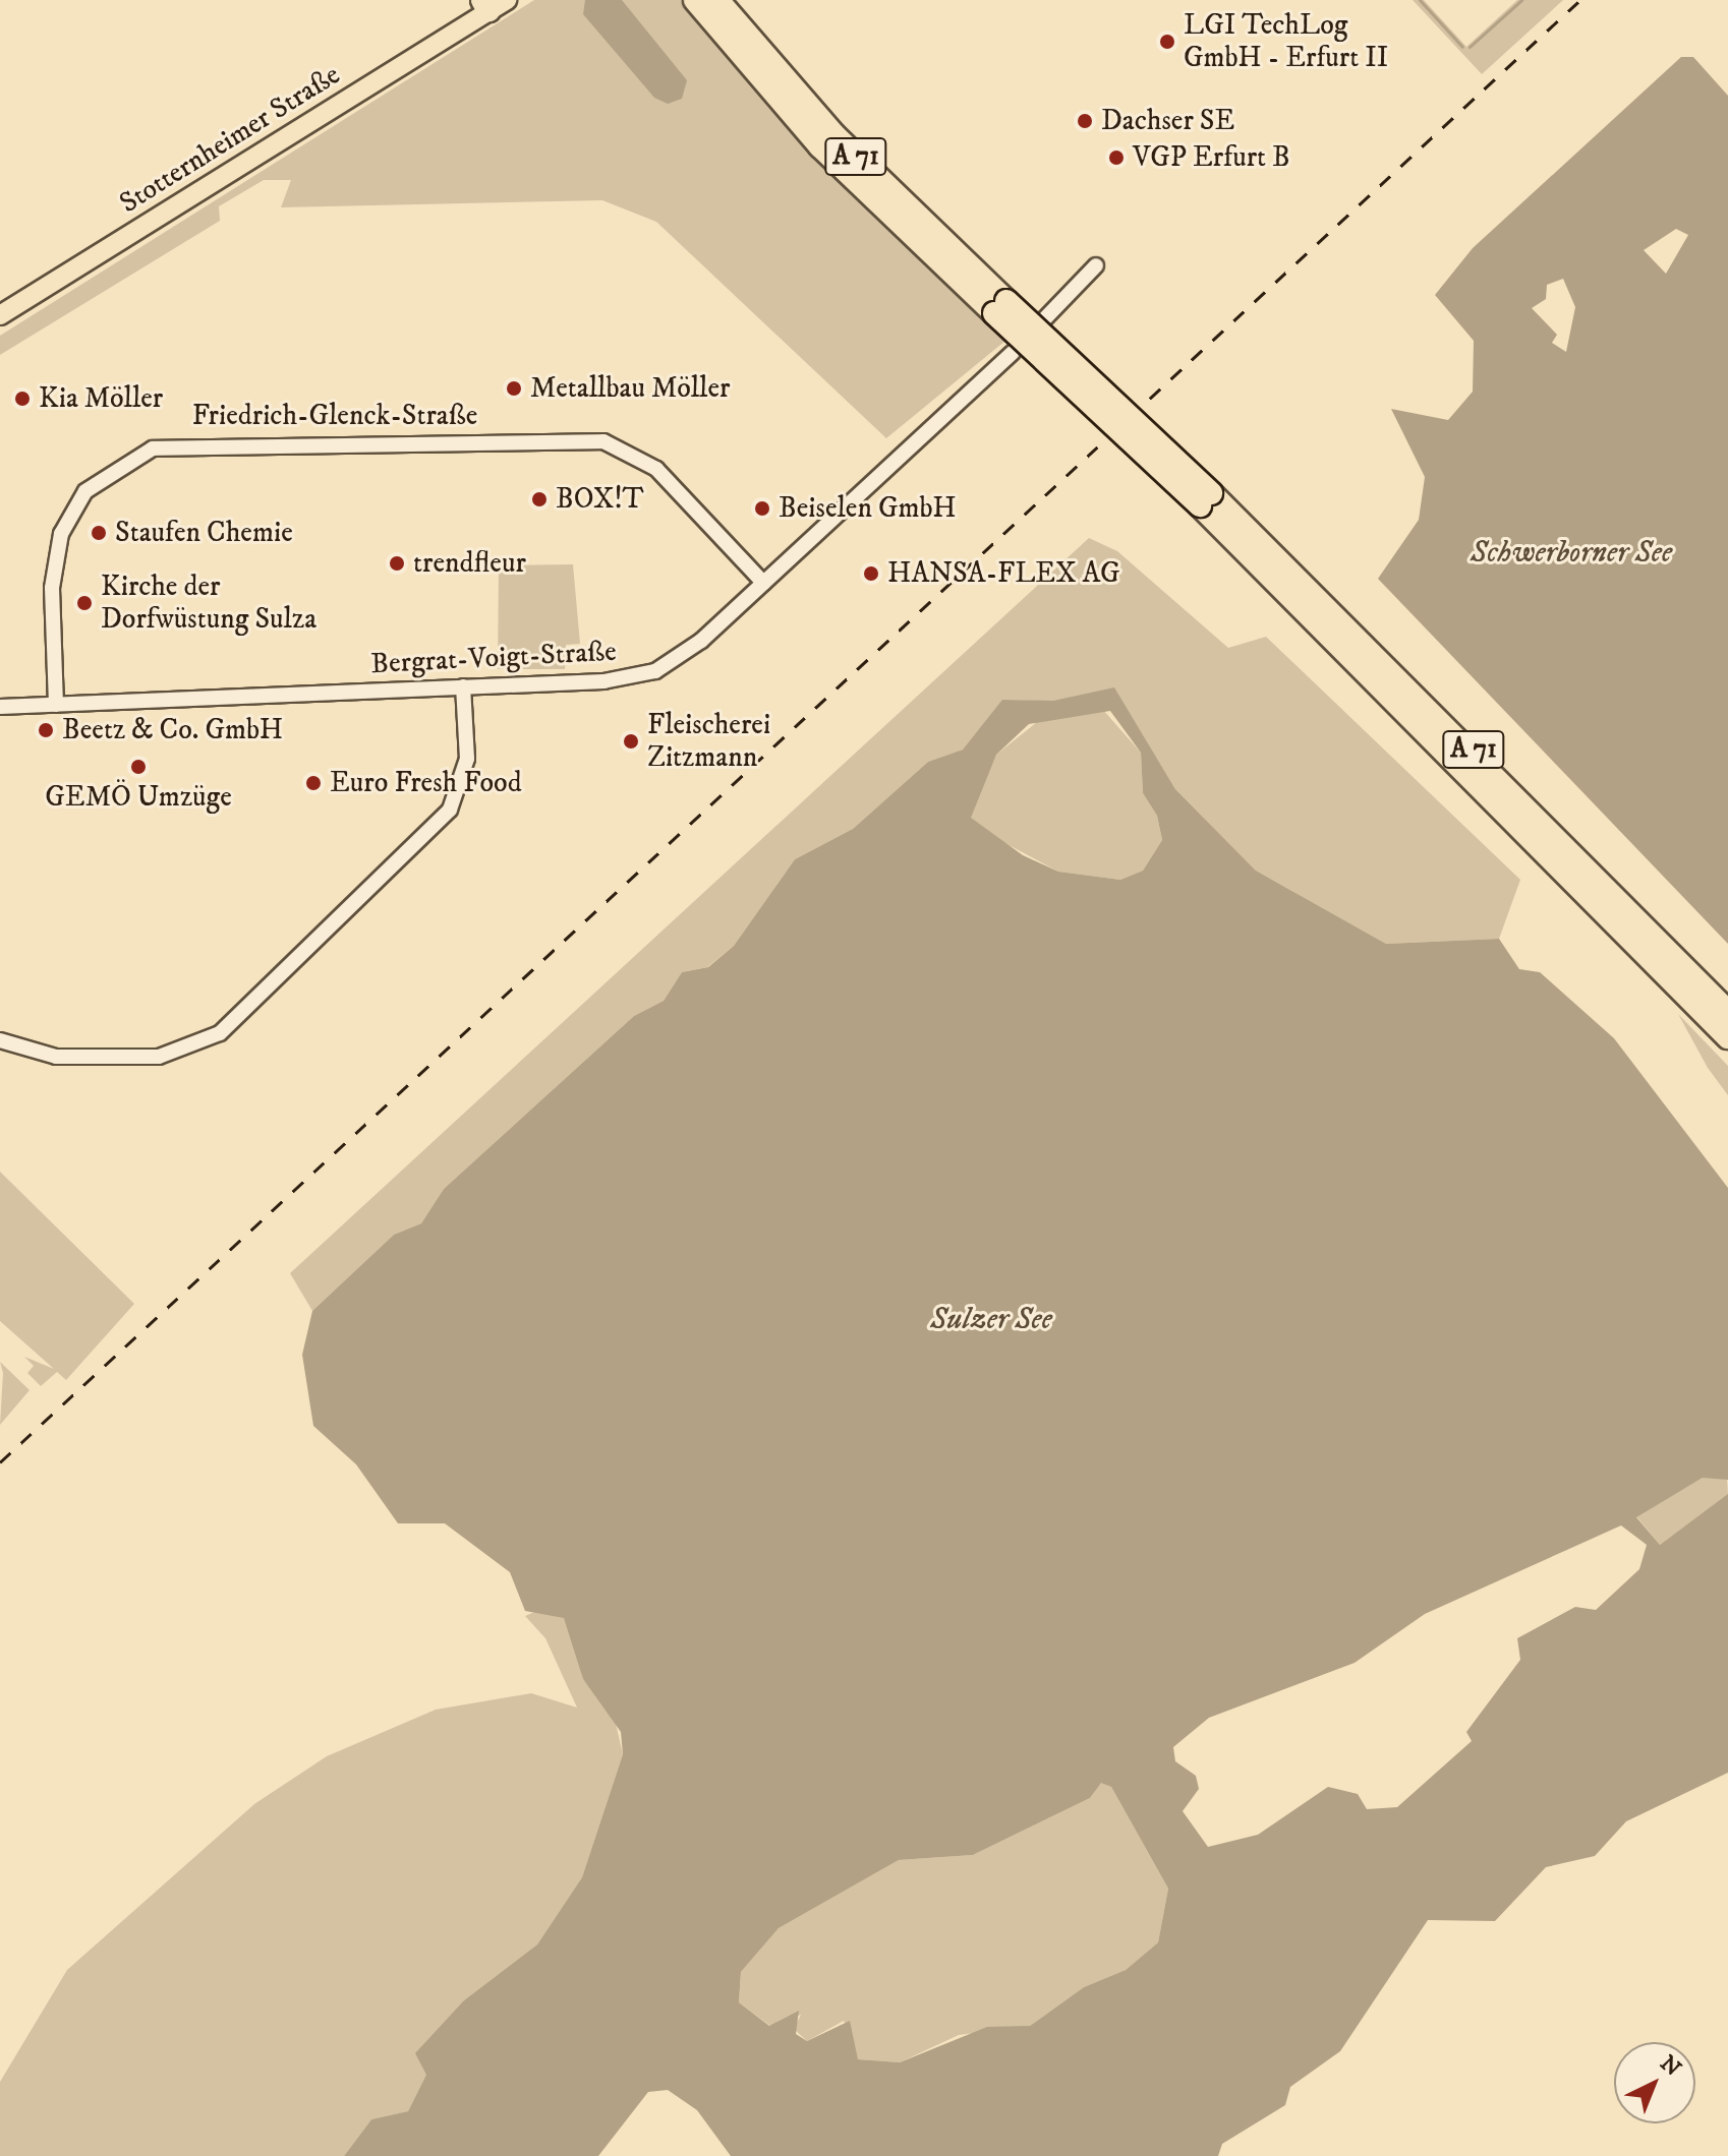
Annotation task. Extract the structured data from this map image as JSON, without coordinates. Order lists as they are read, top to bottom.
{
  "streets": {
    "highway": ["A 71"],
    "main road": ["Stotternheimer Straße"],
    "street": ["Friedrich-Glenck-Straße", "Bergrat-Voigt-Straße"]
  },
  "crossings": [
    ["Friedrich-Glenck-Straße", "Bergrat-Voigt-Straße"]
  ],
  "water": ["Schwerborner See", "Sulzer See"],
  "places": [
    "LGI TechLog GmbH - Erfurt II",
    "Dachser SE",
    "VGP Erfurt B",
    "Metallbau Möller",
    "Kia Möller",
    "BOX!T",
    "Beiselen GmbH",
    "Staufen Chemie",
    "trendfleur",
    "HANSA-FLEX AG",
    "Kirche der Dorfwüstung Sulza",
    "Beetz & Co. GmbH",
    "Fleischerei Zitzmann",
    "GEMÖ Umzüge",
    "Euro Fresh Food"
  ],
  "north": "top right"
}
